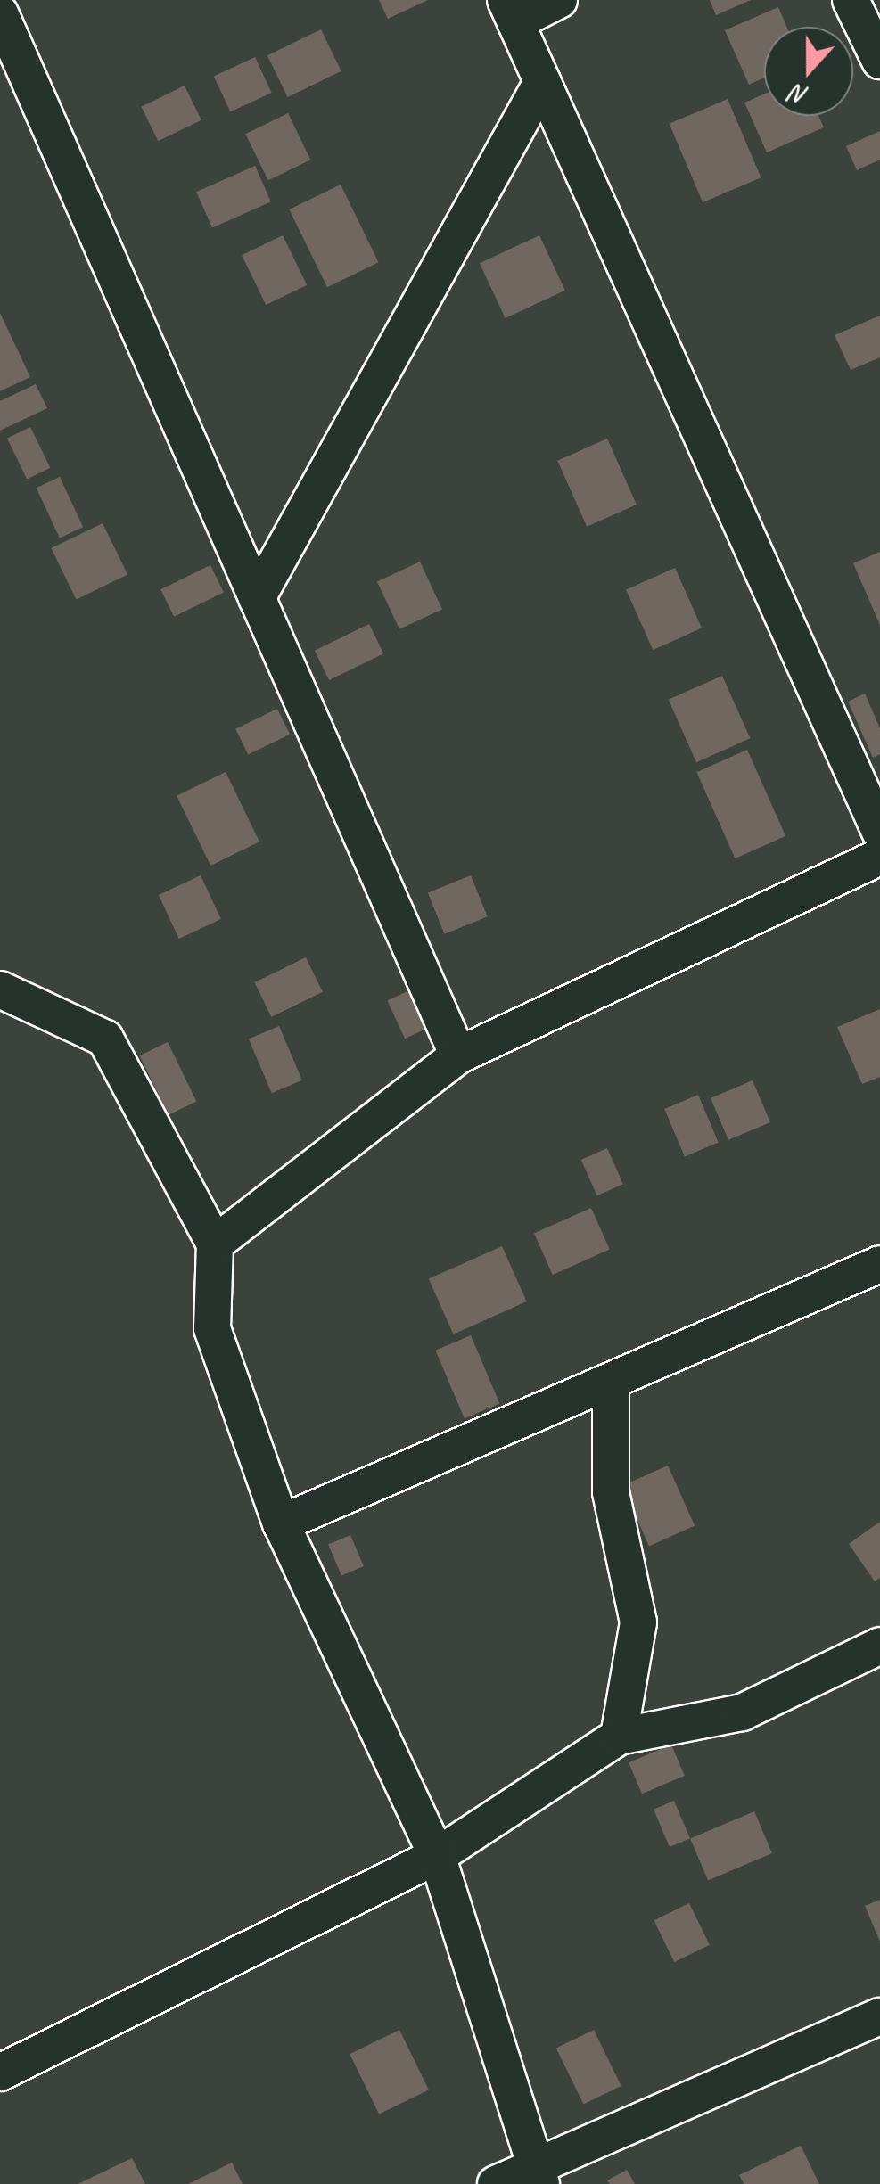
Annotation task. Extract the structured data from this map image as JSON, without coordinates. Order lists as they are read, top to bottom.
{
  "north": "bottom"
}
